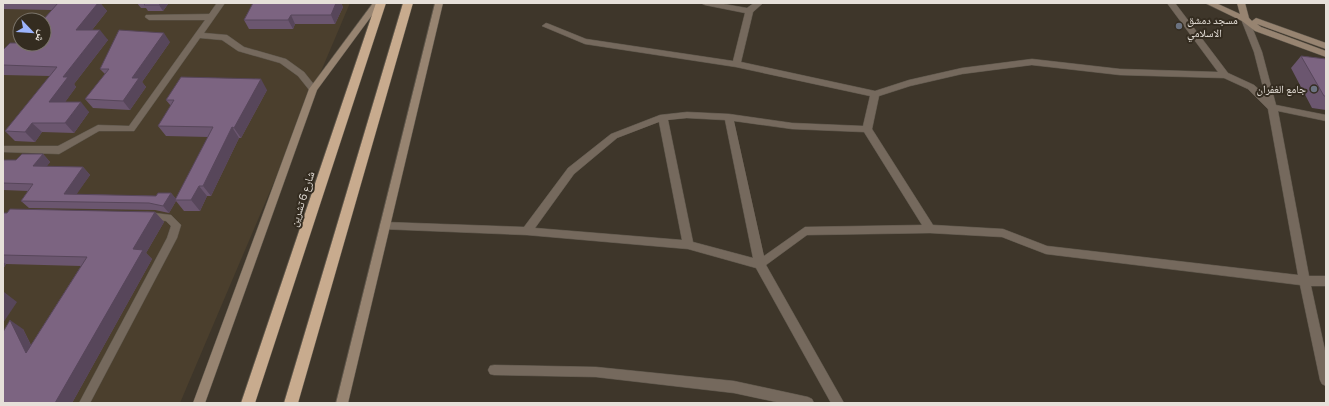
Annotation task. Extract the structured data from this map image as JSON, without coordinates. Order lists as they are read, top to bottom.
{
  "streets": {
    "highway": ["شارع 6 تشرين"]
  },
  "places": ["مسجد دمشق الاسلامي", "جامع الغفران"],
  "north": "bottom right"
}
